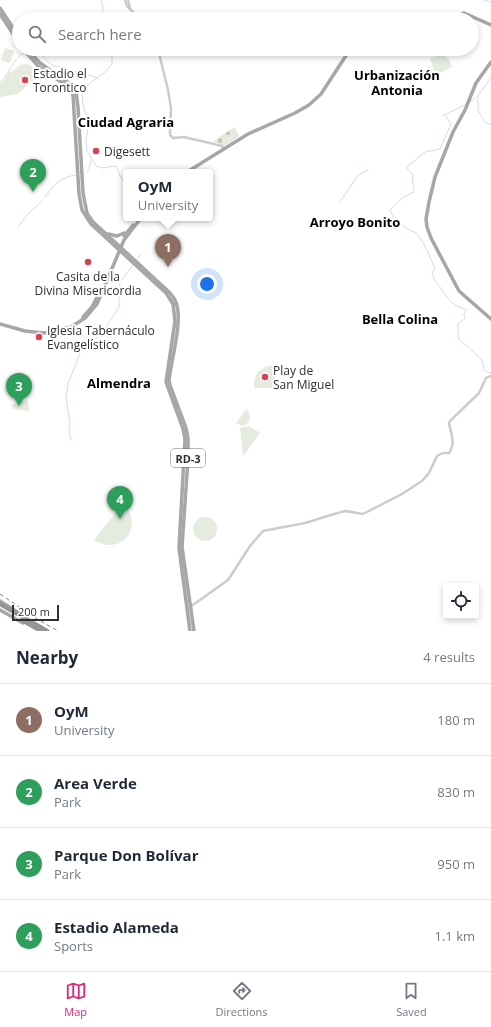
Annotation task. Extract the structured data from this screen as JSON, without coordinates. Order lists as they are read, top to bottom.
{
  "streets": {
    "main road": ["RD-3"]
  },
  "districts": [
    "Urbanización Antonia",
    "Ciudad Agraria",
    "Arroyo Bonito",
    "Bella Colina",
    "Almendra"
  ],
  "places": [
    "Estadio el Torontico",
    "Digesett",
    "Casita de la Divina Misericordia",
    "Iglesia Tabernáculo Evangelístico",
    "Play de San Miguel"
  ],
  "scale_bar": "200 m",
  "page": {
    "search": "Search here",
    "pins": [
      "2",
      "1",
      "3",
      "4"
    ],
    "popup": ["OyM", "University"],
    "scale": "200 m",
    "heading": ["Nearby", "4 results"],
    "list": [
      {
        "mark": "1",
        "name": "OyM",
        "note": "University",
        "value": "180 m"
      },
      {
        "mark": "2",
        "name": "Area Verde",
        "note": "Park",
        "value": "830 m"
      },
      {
        "mark": "3",
        "name": "Parque Don Bolívar",
        "note": "Park",
        "value": "950 m"
      },
      {
        "mark": "4",
        "name": "Estadio Alameda",
        "note": "Sports",
        "value": "1.1 km"
      }
    ],
    "nav": ["Map", "Directions", "Saved"]
  }
}
